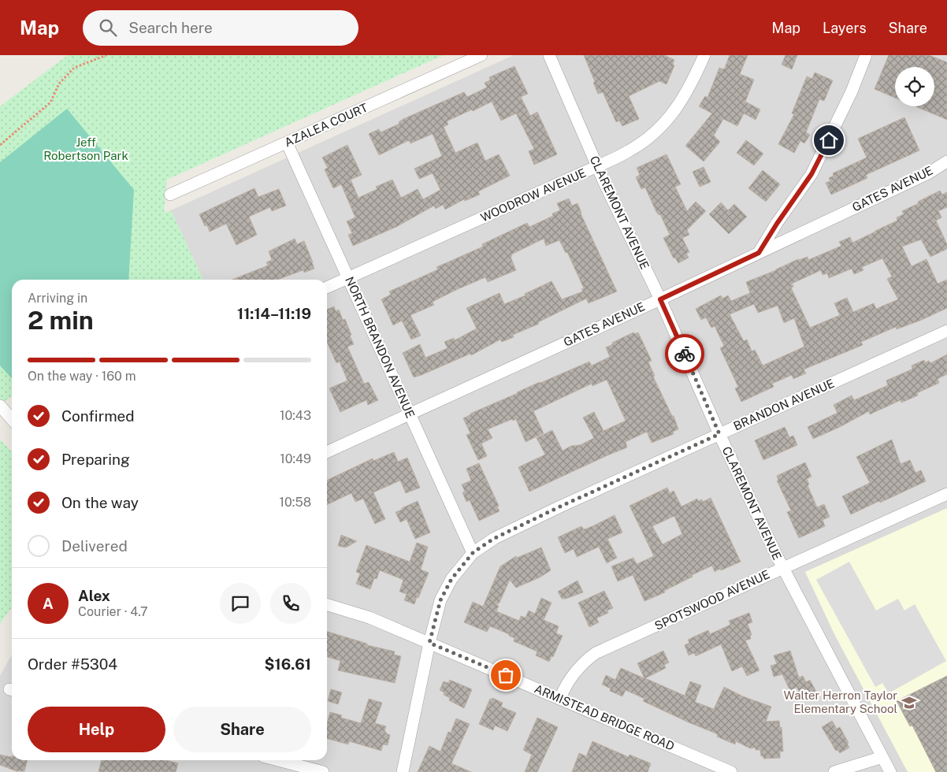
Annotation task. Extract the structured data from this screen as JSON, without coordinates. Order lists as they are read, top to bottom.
{
  "streets": {
    "street": [
      "AZALEA COURT",
      "GATES AVENUE",
      "WOODROW AVENUE",
      "CLAREMONT AVENUE",
      "NORTH BRANDON AVENUE",
      "BRANDON AVENUE",
      "SPOTSWOOD AVENUE",
      "ARMISTEAD BRIDGE ROAD"
    ]
  },
  "crossings": [
    ["AZALEA COURT", "NORTH BRANDON AVENUE"],
    ["GATES AVENUE", "CLAREMONT AVENUE"],
    ["GATES AVENUE", "NORTH BRANDON AVENUE"],
    ["WOODROW AVENUE", "CLAREMONT AVENUE"],
    ["WOODROW AVENUE", "NORTH BRANDON AVENUE"],
    ["CLAREMONT AVENUE", "BRANDON AVENUE"],
    ["CLAREMONT AVENUE", "SPOTSWOOD AVENUE"],
    ["NORTH BRANDON AVENUE", "BRANDON AVENUE"],
    ["BRANDON AVENUE", "ARMISTEAD BRIDGE ROAD"],
    ["SPOTSWOOD AVENUE", "ARMISTEAD BRIDGE ROAD"]
  ],
  "parks": ["Jeff Robertson Park"],
  "places": {
    "school or university": ["Walter Herron Taylor Elementary School"]
  },
  "page": {
    "header": "Map",
    "search": "Search here",
    "nav": ["Map", "Layers", "Share"],
    "heading": ["2 min", "Arriving in", "11:14–11:19"],
    "panel": [
      "Alex",
      "Courier · 4.7",
      "Order #5304",
      "$16.61"
    ],
    "bar": "On the way · 160 m",
    "list": [
      ["Confirmed", "10:43"],
      ["Preparing", "10:49"],
      ["On the way", "10:58"],
      "Delivered"
    ],
    "round": "A",
    "buttons": ["Help", "Share"]
  }
}
